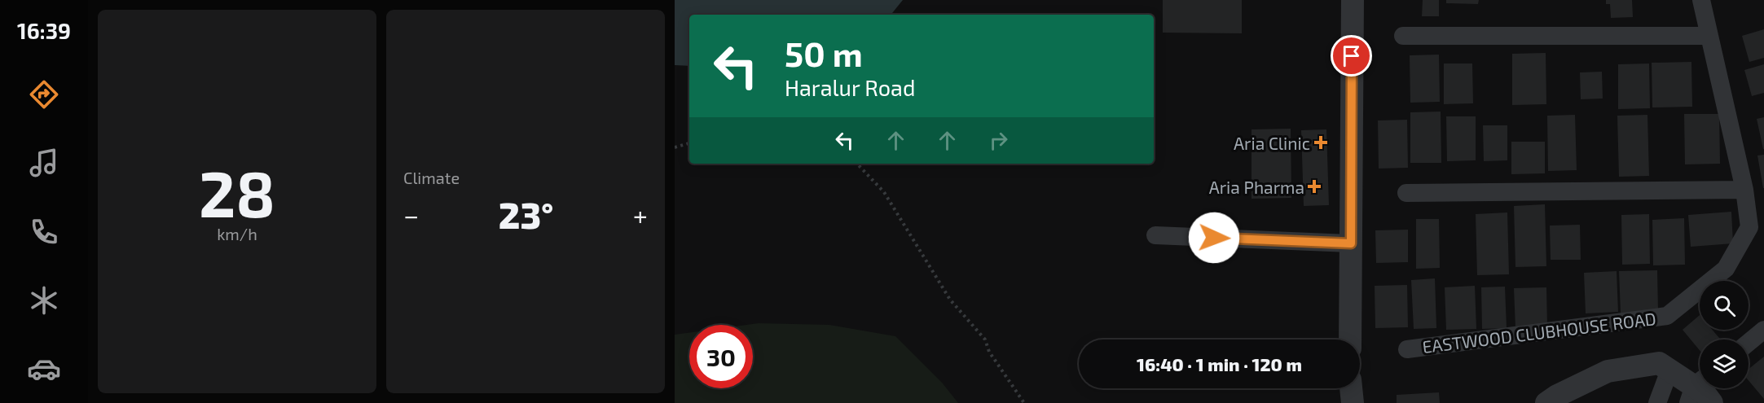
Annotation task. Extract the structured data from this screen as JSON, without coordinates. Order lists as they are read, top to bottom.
{
  "streets": {
    "street": ["EASTWOOD CLUBHOUSE ROAD"]
  },
  "places": {
    "health": ["Aria Clinic", "Aria Pharma"]
  },
  "page": {
    "tabs": "16:39",
    "tile": [
      ["28", "km/h"],
      "Climate"
    ],
    "turn": ["50 m", "Haralur Road"],
    "heat": ["−", "23°", "+"],
    "limit": "30",
    "trip": "16:40 · 1 min · 120 m"
  }
}
